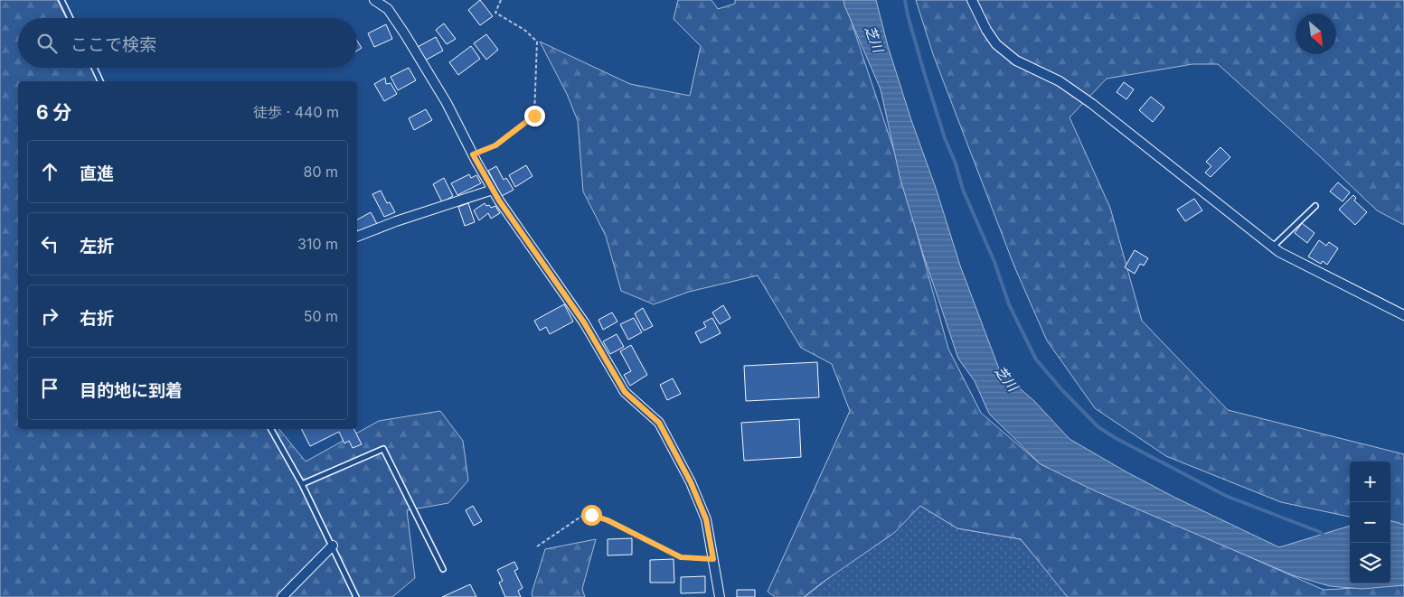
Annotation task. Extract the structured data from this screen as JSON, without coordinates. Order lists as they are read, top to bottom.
{
  "water": ["芝川"],
  "north": "bottom right",
  "page": {
    "search": "ここで検索",
    "heading": ["6 分", "徒歩 · 440 m"],
    "list": [
      ["直進", "80 m"],
      ["左折", "310 m"],
      ["右折", "50 m"],
      "目的地に到着"
    ],
    "map_buttons": ["+", "−"]
  }
}
